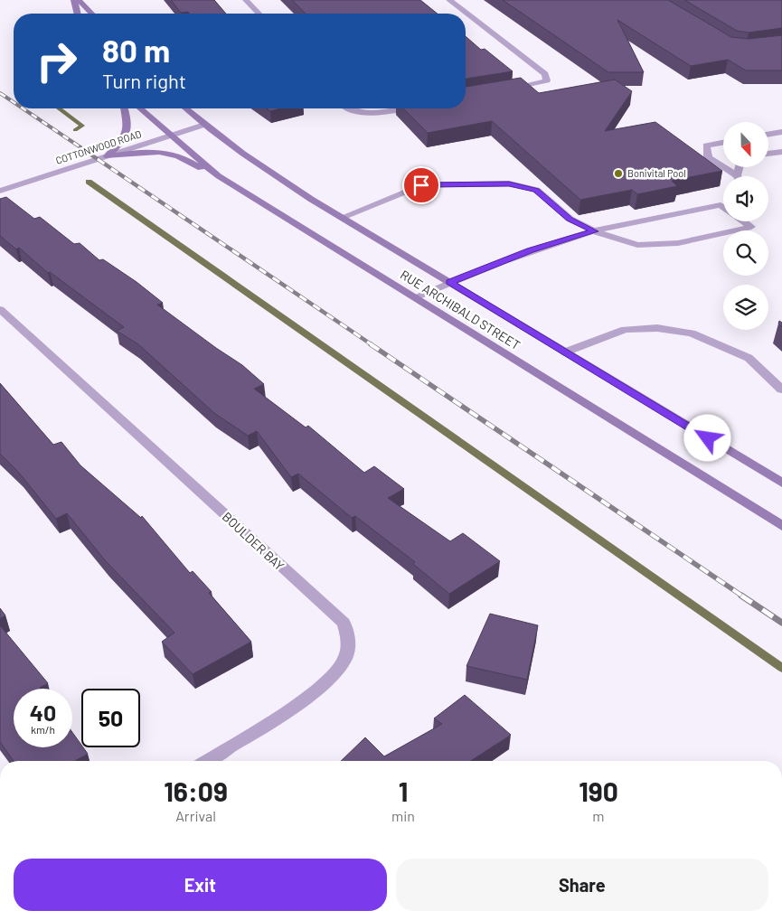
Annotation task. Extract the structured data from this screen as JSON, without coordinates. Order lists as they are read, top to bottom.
{
  "streets": {
    "main road": ["RUE ARCHIBALD STREET"],
    "street": ["COTTONWOOD ROAD", "BOULDER BAY"]
  },
  "crossings": [
    ["COTTONWOOD ROAD", "RUE ARCHIBALD STREET"]
  ],
  "places": ["Bonivital Pool"],
  "north": "bottom",
  "page": {
    "turn": ["80 m", "Turn right"],
    "speed": "40 km/h",
    "limit": "50",
    "eta": [
      "16:09",
      "Arrival",
      "1",
      "min",
      "190",
      "m"
    ],
    "buttons": ["Exit", "Share"]
  }
}
